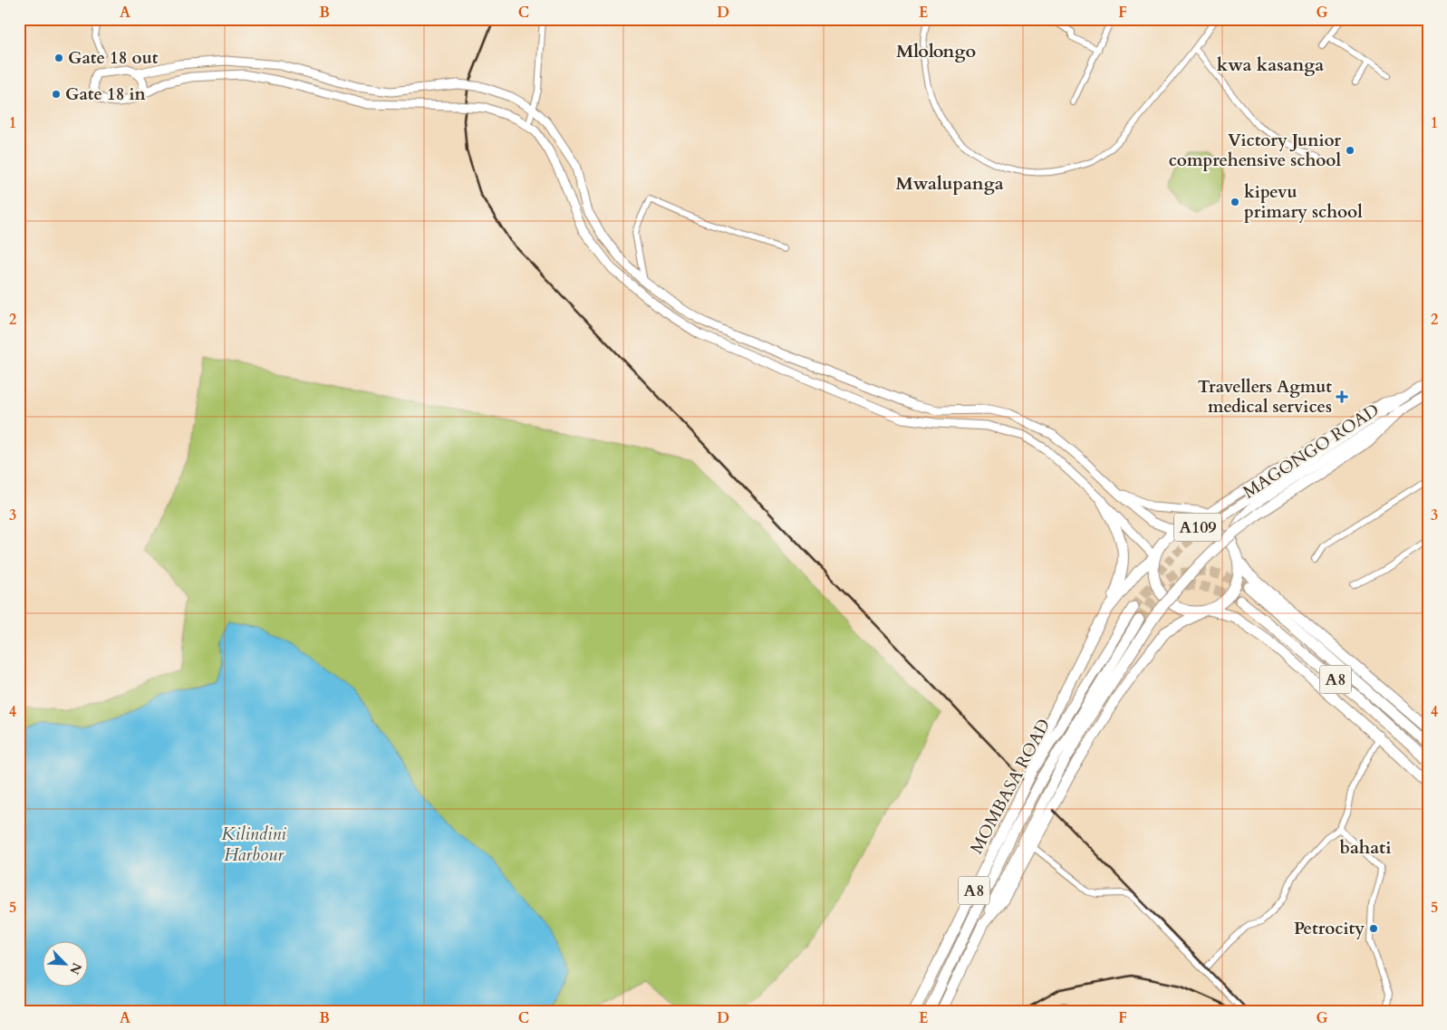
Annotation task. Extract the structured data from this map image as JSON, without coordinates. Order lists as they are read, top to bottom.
{
  "streets": {
    "highway": ["A109", "A8", "MOMBASA ROAD"],
    "main road": ["MAGONGO ROAD"]
  },
  "crossings": [
    ["MAGONGO ROAD", "A109"]
  ],
  "districts": [
    "Mlolongo",
    "kwa kasanga",
    "Mwalupanga",
    "bahati"
  ],
  "water": ["Kilindini Harbour"],
  "places": {
    "other": [
      "Gate 18 out",
      "Gate 18 in",
      "Victory Junior comprehensive school",
      "kipevu primary school",
      "Petrocity"
    ],
    "health": ["Travellers Agmut medical services"]
  },
  "north": "bottom right",
  "grid": {
    "columns": [
      "A",
      "B",
      "C",
      "D",
      "E",
      "F",
      "G"
    ],
    "rows": [
      "1",
      "2",
      "3",
      "4",
      "5"
    ]
  }
}
